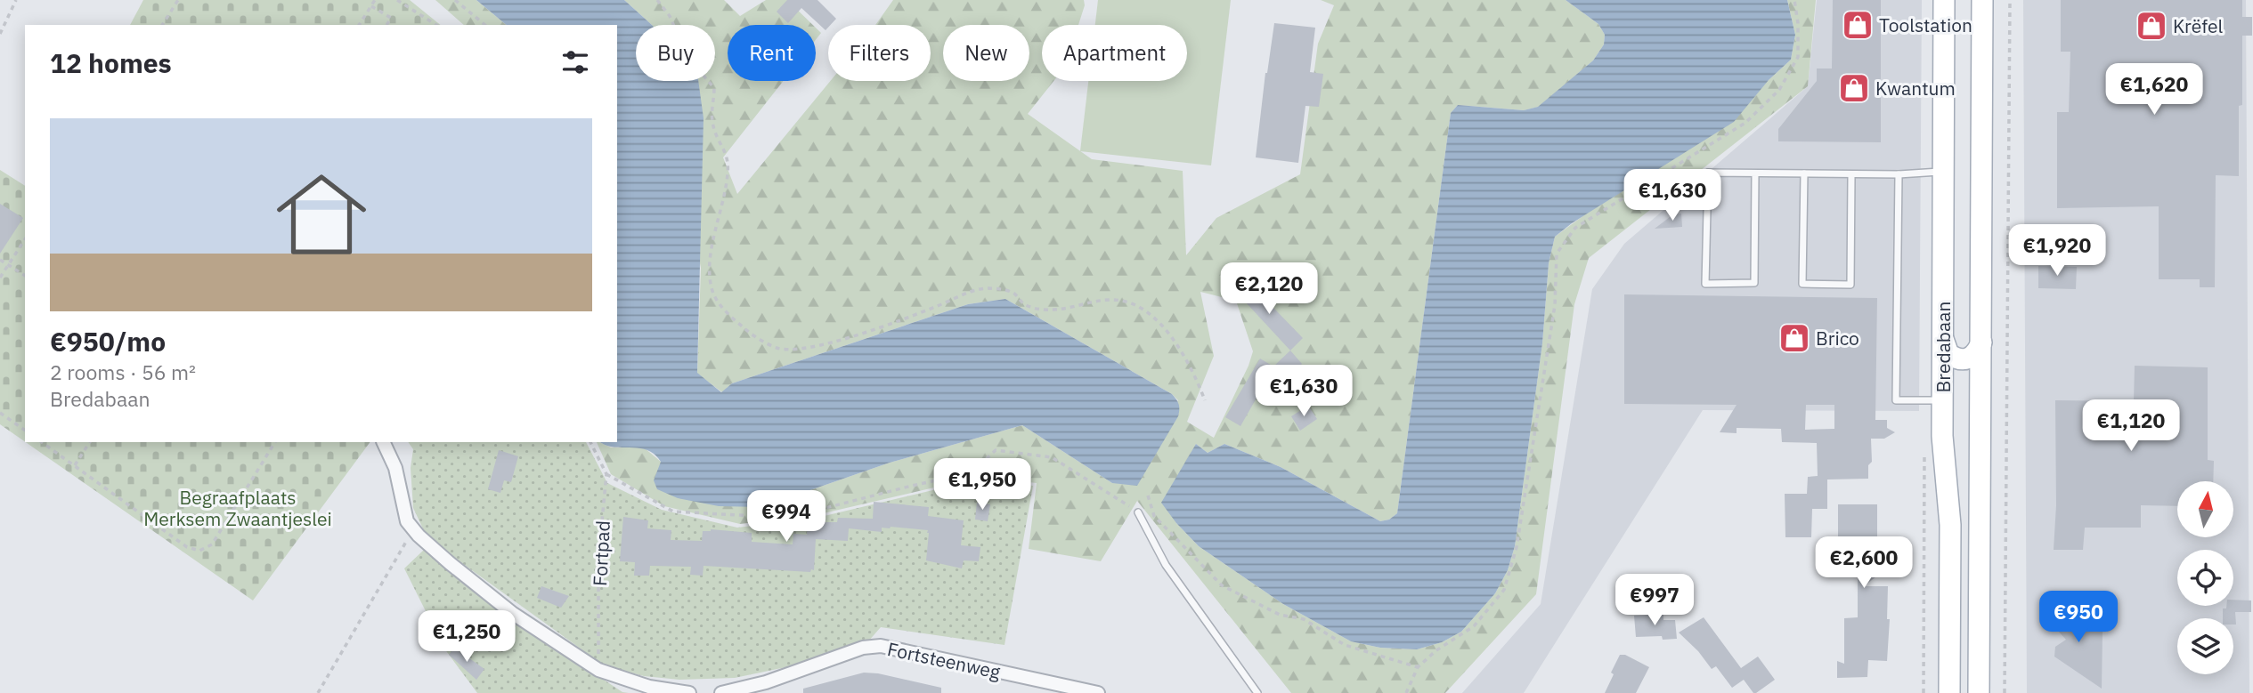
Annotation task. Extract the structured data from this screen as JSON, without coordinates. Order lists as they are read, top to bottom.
{
  "streets": {
    "main road": ["Bredabaan"],
    "street": ["Fortsteenweg"],
    "path": ["Fortpad"]
  },
  "parks": ["Begraafplaats Merksem Zwaantjeslei"],
  "places": {
    "shop": [
      "Toolstation",
      "Krëfel",
      "Kwantum",
      "Brico"
    ]
  },
  "north": "top",
  "page": {
    "chip": [
      "Buy",
      "Rent",
      "Filters",
      "New",
      "Apartment"
    ],
    "heading": "12 homes",
    "price": [
      "€1,620",
      "€1,630",
      "€1,920",
      "€2,120",
      "€1,630",
      "€1,120",
      "€1,950",
      "€994",
      "€2,600",
      "€997",
      "€950",
      "€1,250"
    ],
    "list": [
      {
        "name": "€950/mo",
        "note": "2 rooms · 56 m² · Bredabaan"
      }
    ]
  }
}
